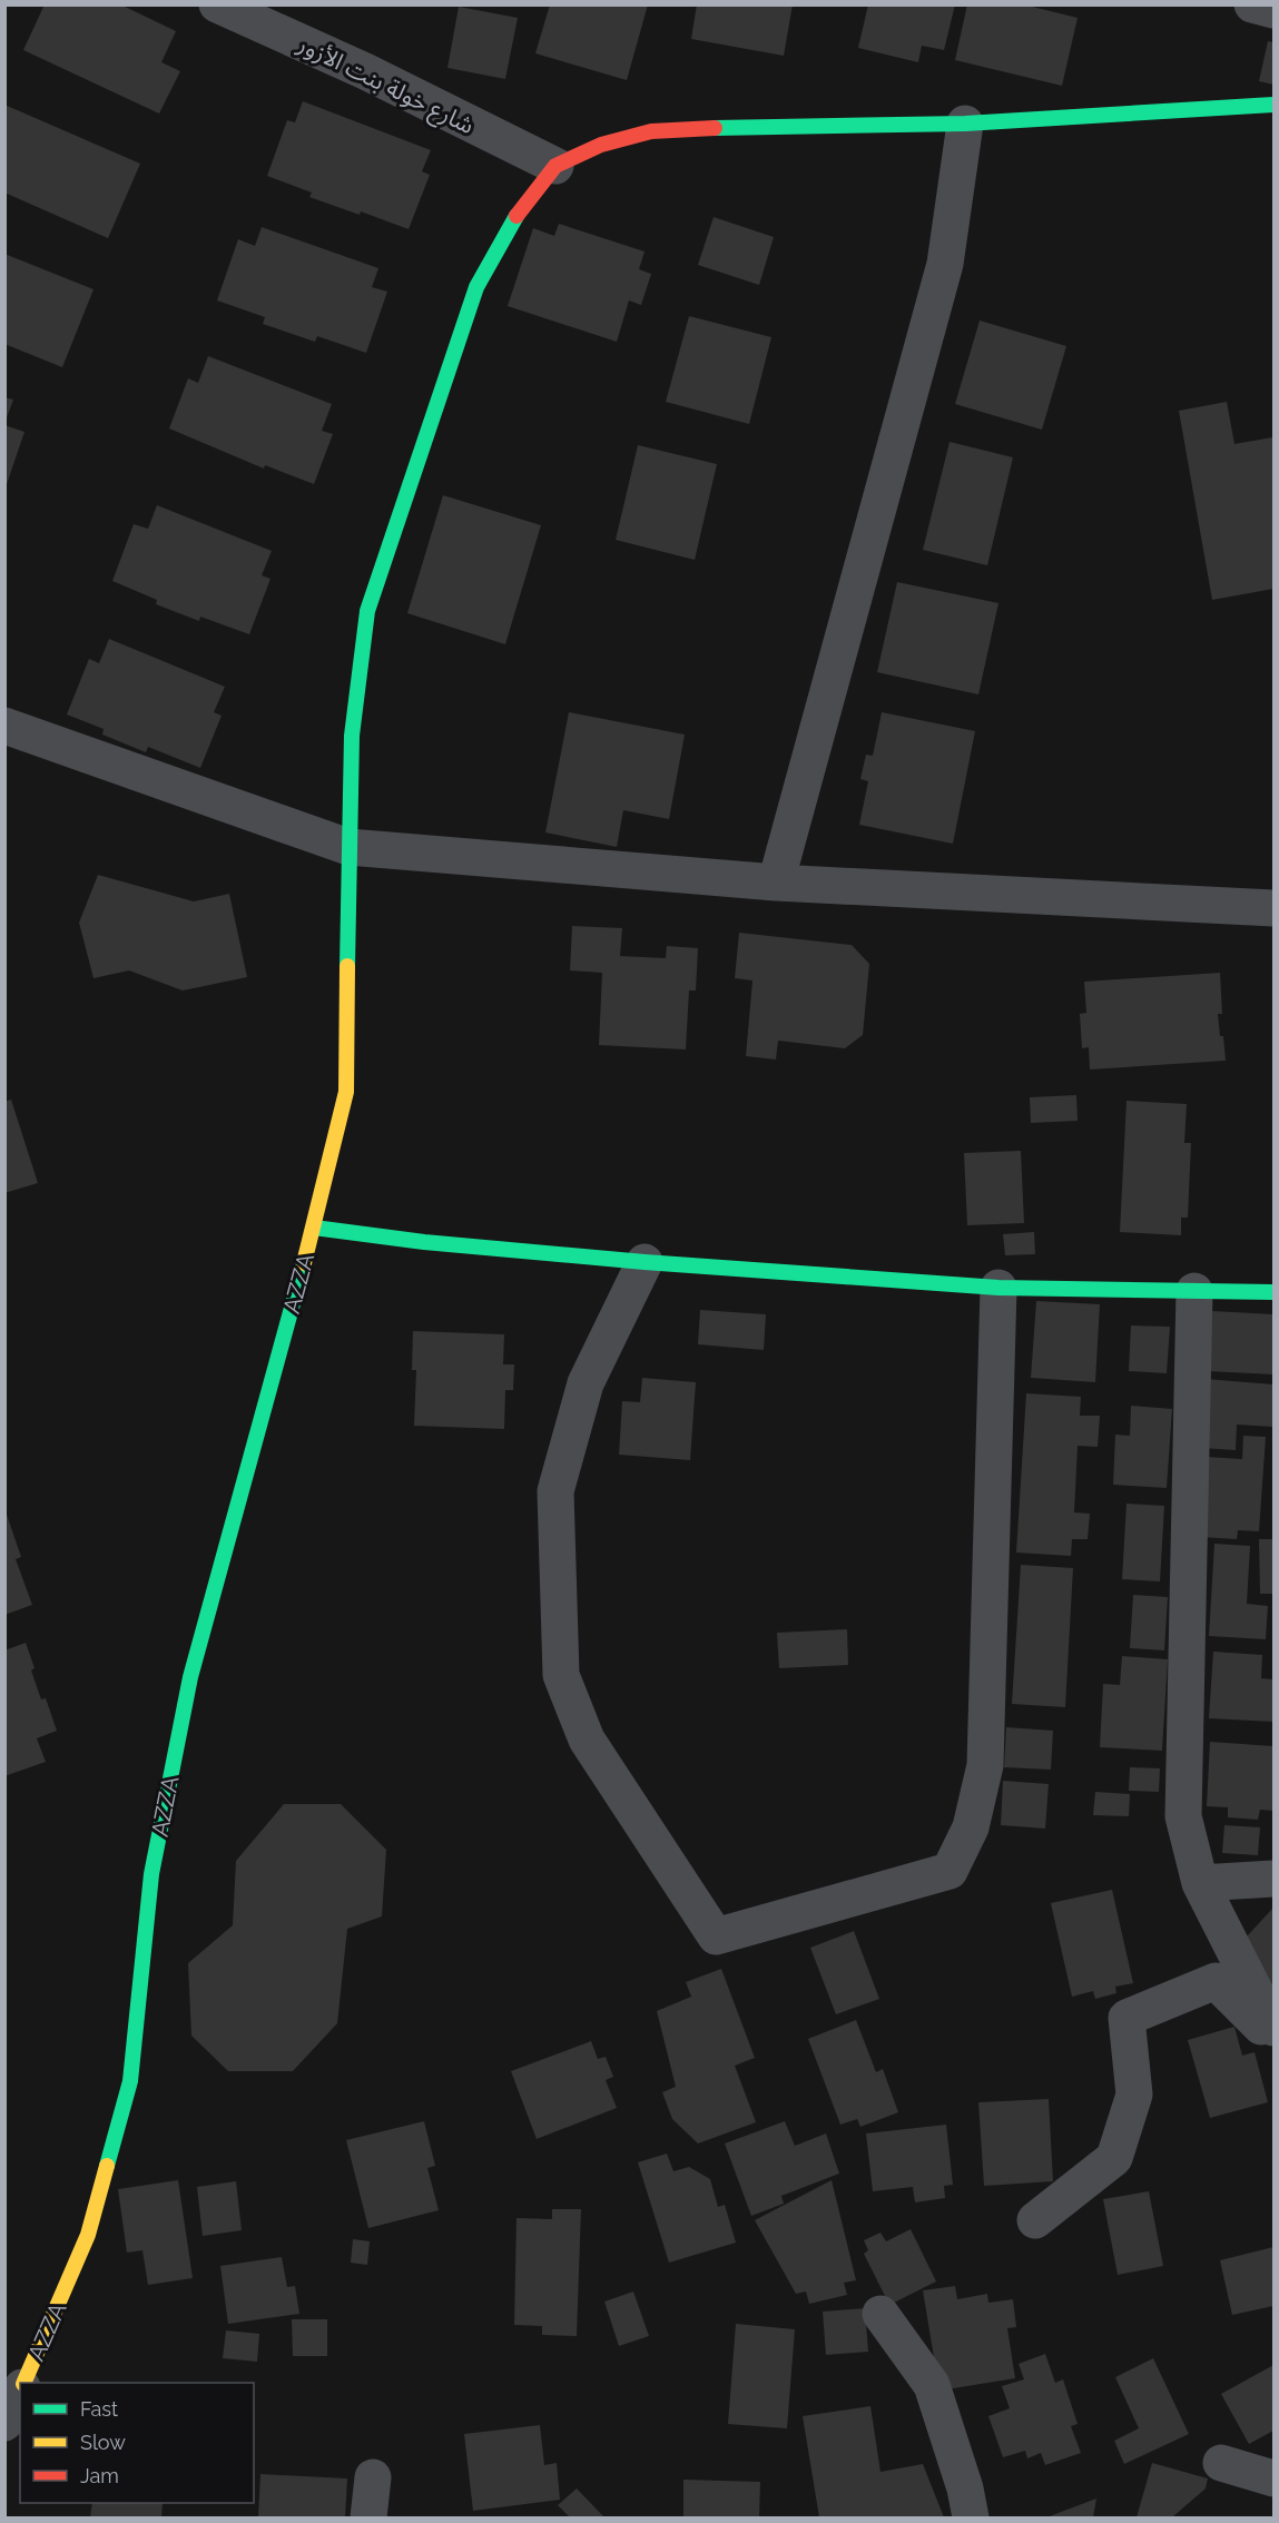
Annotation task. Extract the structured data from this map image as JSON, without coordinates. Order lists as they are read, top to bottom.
{
  "streets": {
    "street": ["شارع خولة بنت الأزور", "AZZA"]
  },
  "crossings": [
    ["شارع خولة بنت الأزور", "AZZA"]
  ],
  "legend": ["Fast", "Slow", "Jam"]
}
